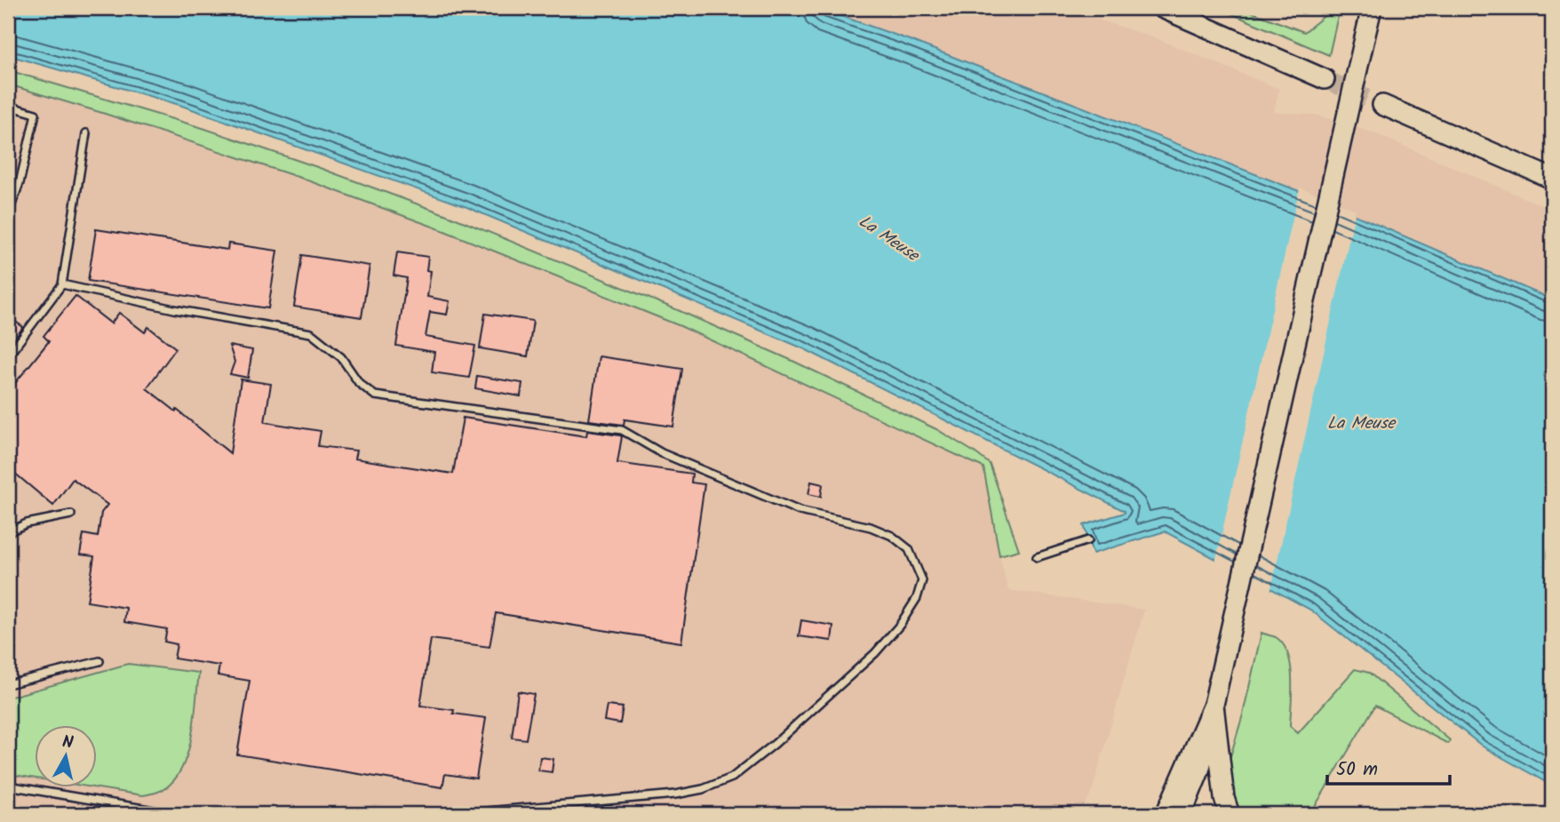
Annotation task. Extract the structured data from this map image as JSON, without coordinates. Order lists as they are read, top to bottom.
{
  "water": ["La Meuse"],
  "scale_bar": "50 m",
  "north": "top"
}
